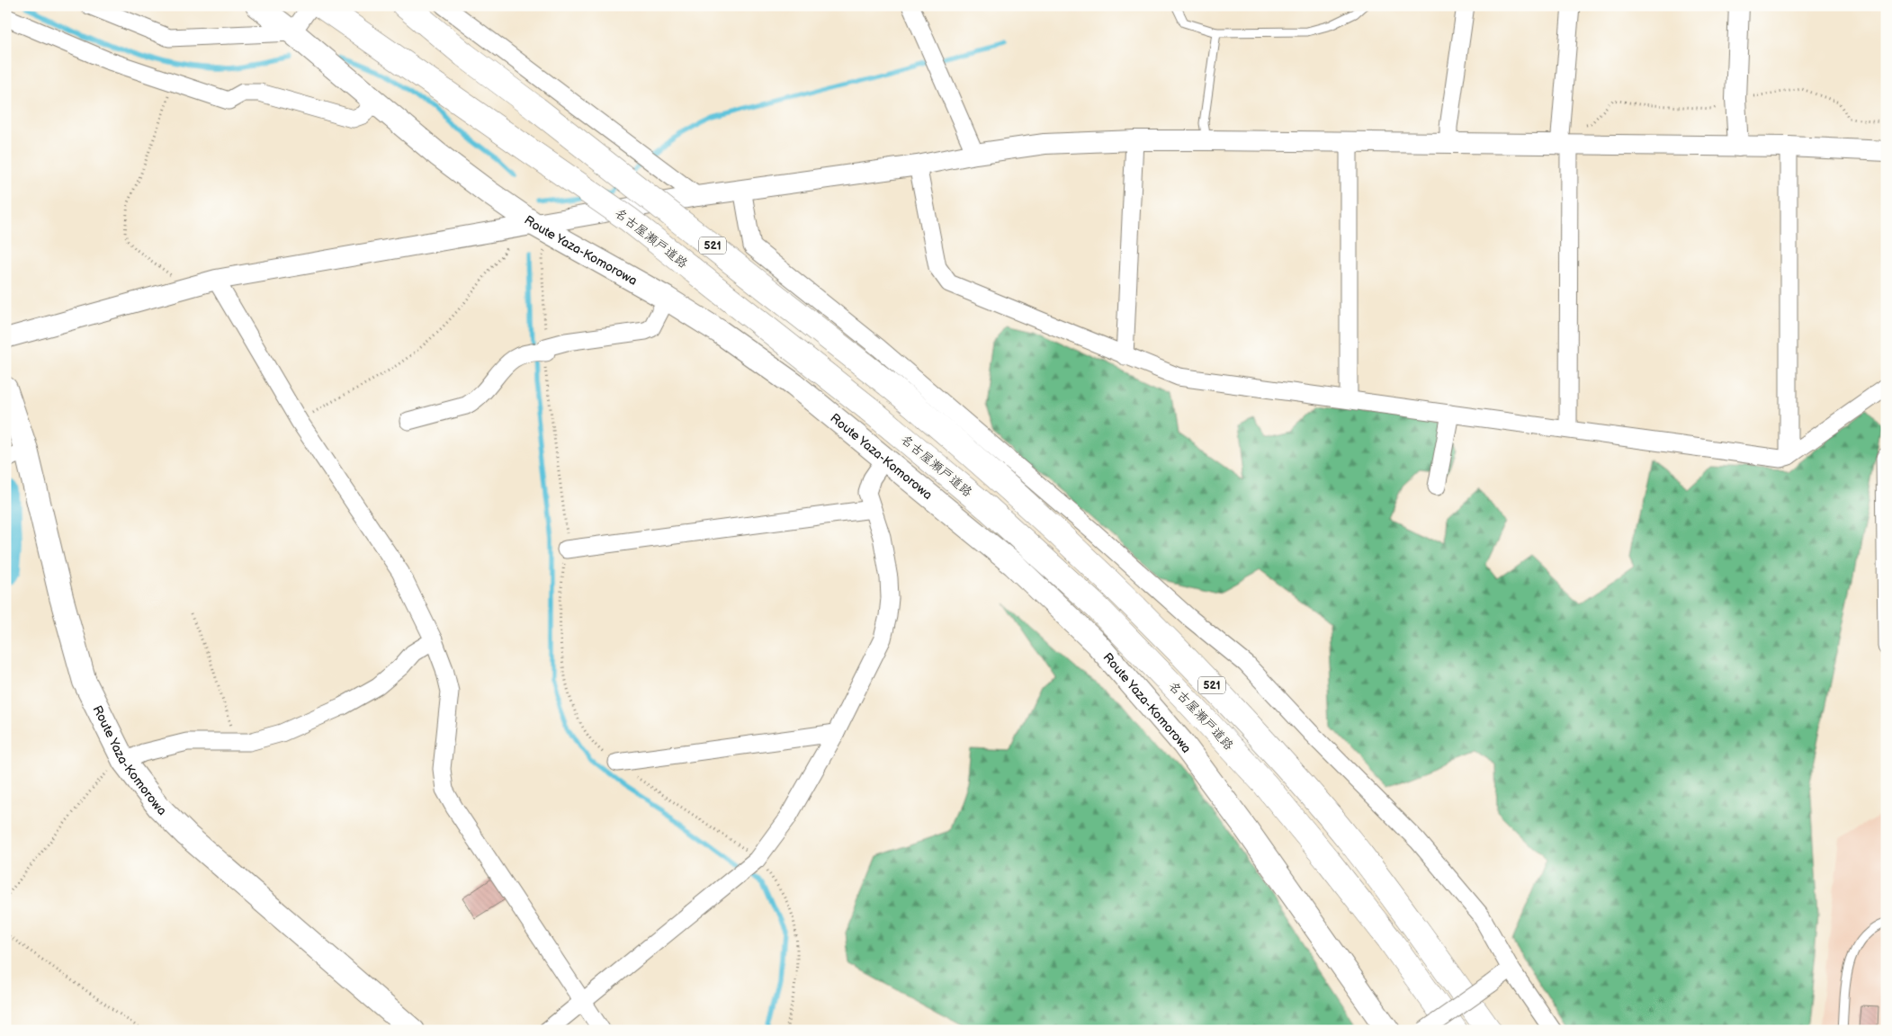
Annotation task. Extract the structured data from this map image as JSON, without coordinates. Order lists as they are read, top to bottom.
{
  "streets": {
    "highway": ["名古屋瀬戸道路", "521"],
    "main road": ["Route Yaza-Komorowa"]
  }
}
